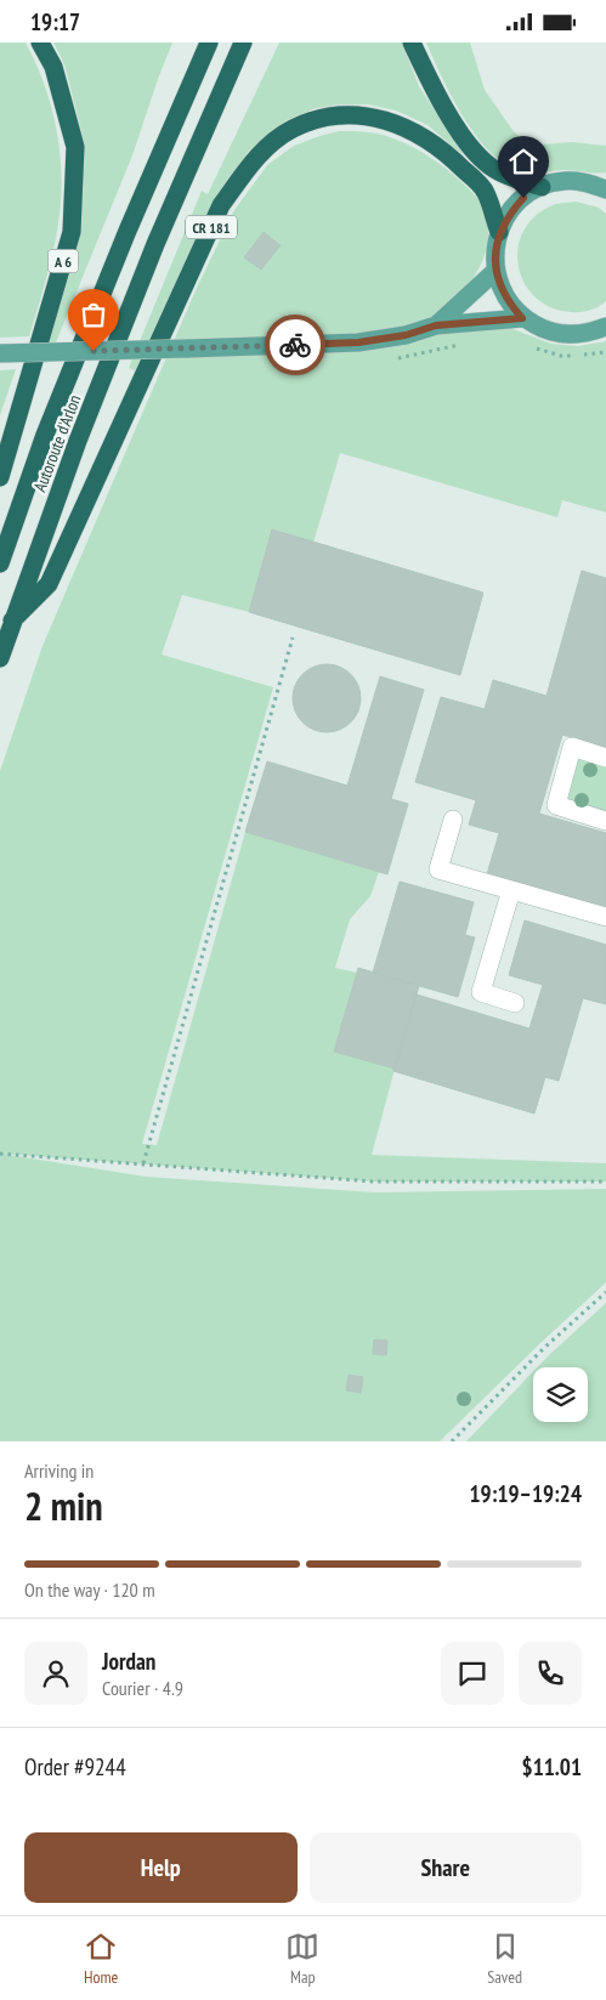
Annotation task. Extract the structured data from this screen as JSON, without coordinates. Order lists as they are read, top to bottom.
{
  "streets": {
    "highway": ["CR 181", "A 6", "Autoroute d'Arlon"]
  },
  "crossings": [
    ["CR 181", "Autoroute d'Arlon"]
  ],
  "page": {
    "status": "19:17",
    "heading": ["2 min", "Arriving in", "19:19–19:24"],
    "panel": [
      "Jordan",
      "Courier · 4.9",
      "Order #9244",
      "$11.01"
    ],
    "bar": "On the way · 120 m",
    "buttons": ["Help", "Share"],
    "tabs": ["Home", "Map", "Saved"]
  }
}
